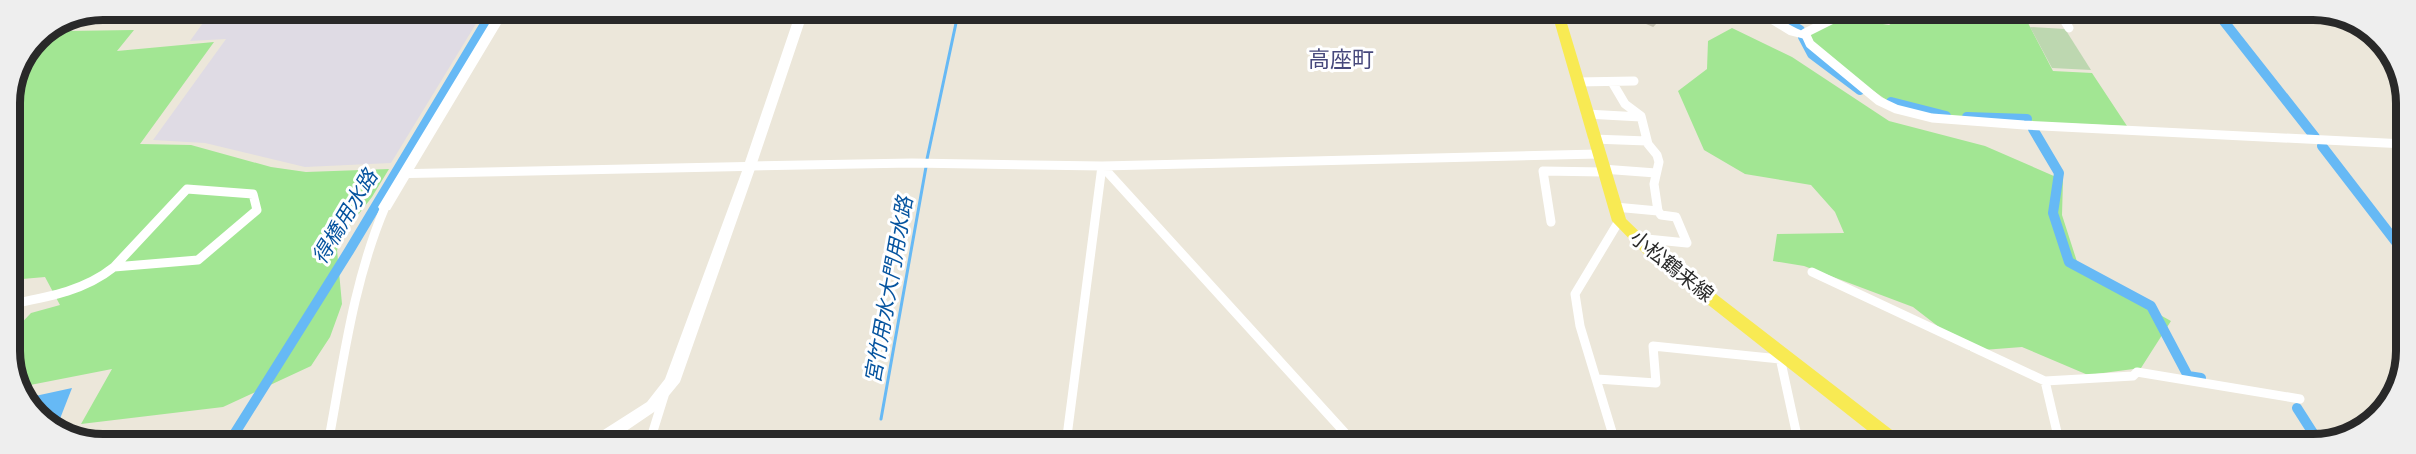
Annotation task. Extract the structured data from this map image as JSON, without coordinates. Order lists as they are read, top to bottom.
{
  "streets": {
    "main road": ["小松鶴来線"]
  },
  "districts": ["高座町"],
  "water": ["得橋用水路", "宮竹用水大門用水路"]
}
